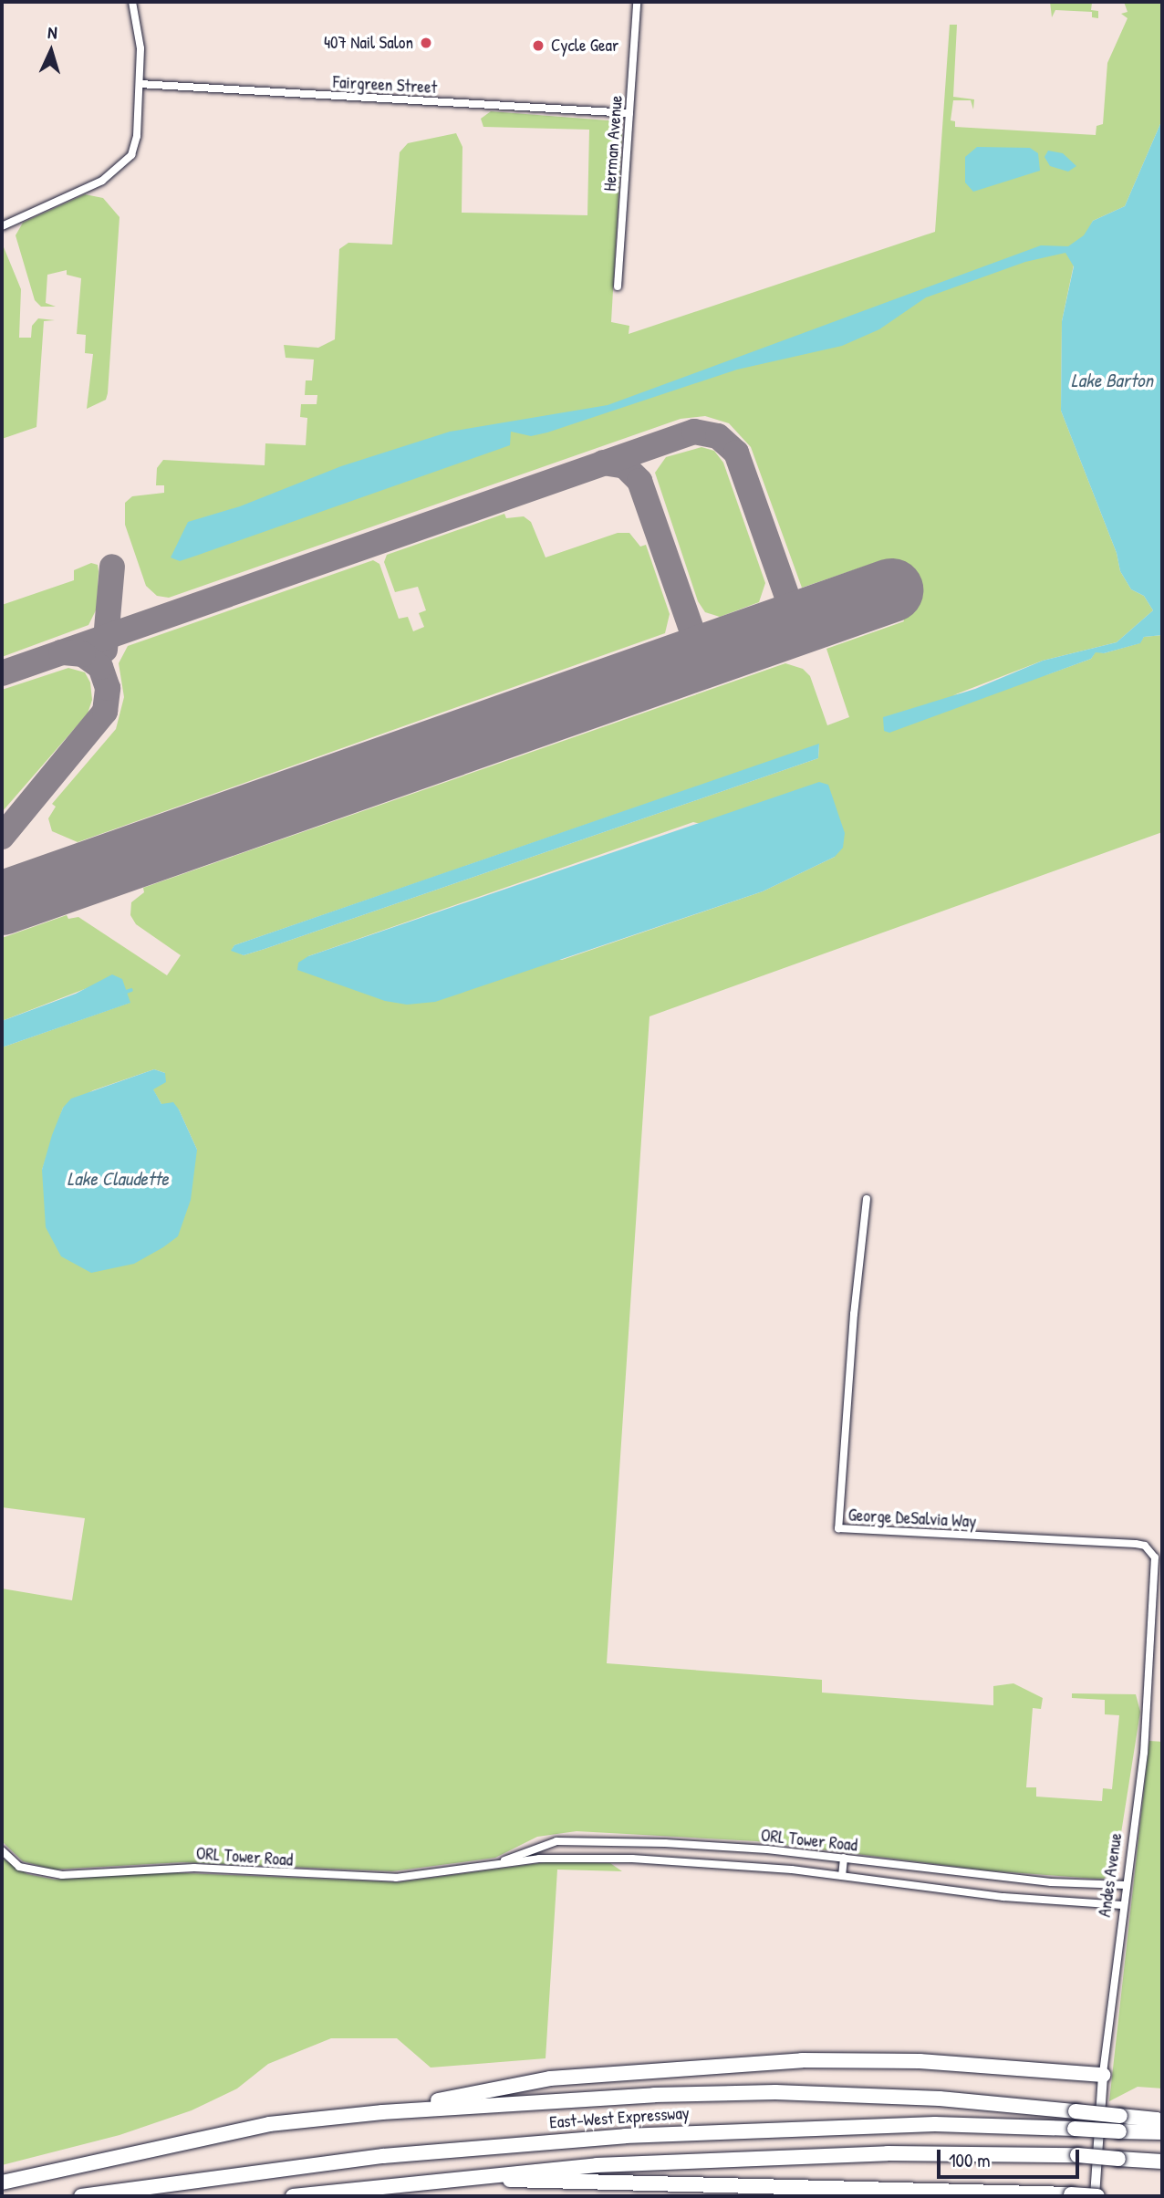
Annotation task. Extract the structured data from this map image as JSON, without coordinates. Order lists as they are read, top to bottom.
{
  "streets": {
    "highway": ["East-West Expressway"],
    "street": [
      "Fairgreen Street",
      "Herman Avenue",
      "George DeSalvia Way",
      "ORL Tower Road",
      "Andes Avenue"
    ]
  },
  "crossings": [
    ["Fairgreen Street", "Herman Avenue"],
    ["George DeSalvia Way", "Andes Avenue"],
    ["ORL Tower Road", "Andes Avenue"]
  ],
  "water": ["Lake Barton", "Lake Claudette"],
  "places": ["407 Nail Salon", "Cycle Gear"],
  "scale_bar": "100 m",
  "north": "top"
}
